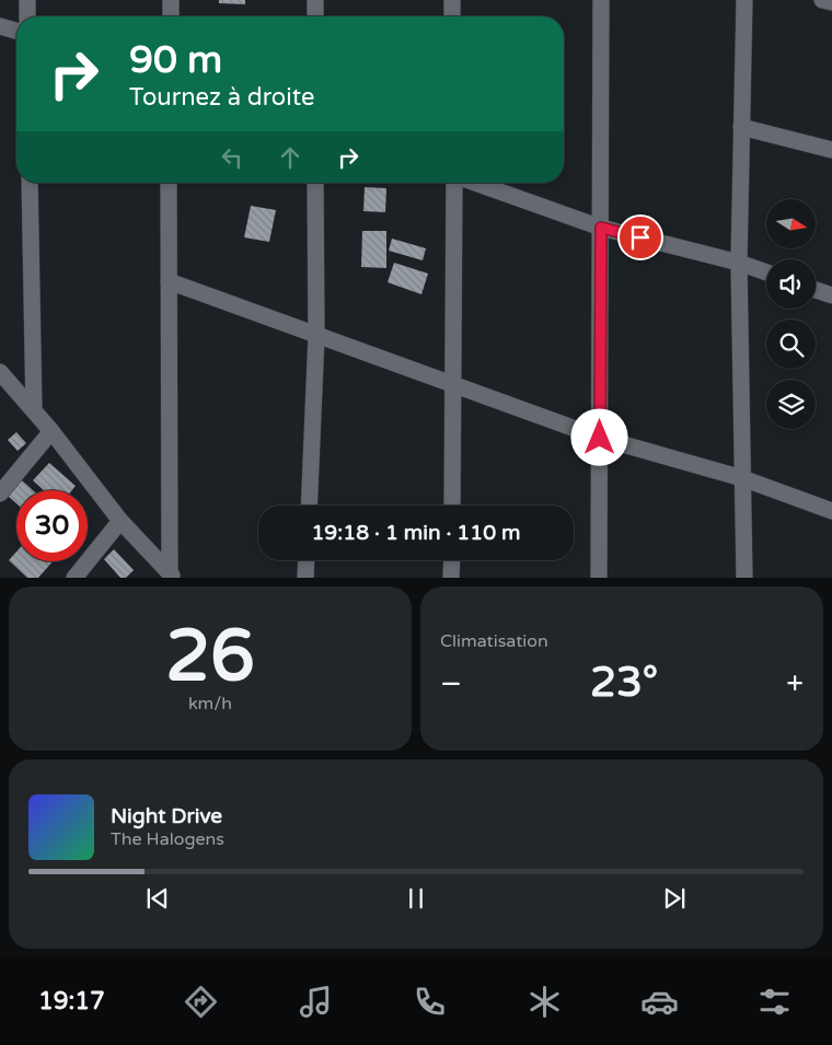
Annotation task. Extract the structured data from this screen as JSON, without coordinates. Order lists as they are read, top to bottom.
{
  "north": "right",
  "page": {
    "turn": ["90 m", "Tournez à droite"],
    "limit": "30",
    "trip": "19:18 · 1 min · 110 m",
    "tile": [
      ["26", "km/h"],
      "Climatisation"
    ],
    "heat": ["−", "23°", "+"],
    "song": ["Night Drive", "The Halogens"],
    "tabs": "19:17"
  }
}
